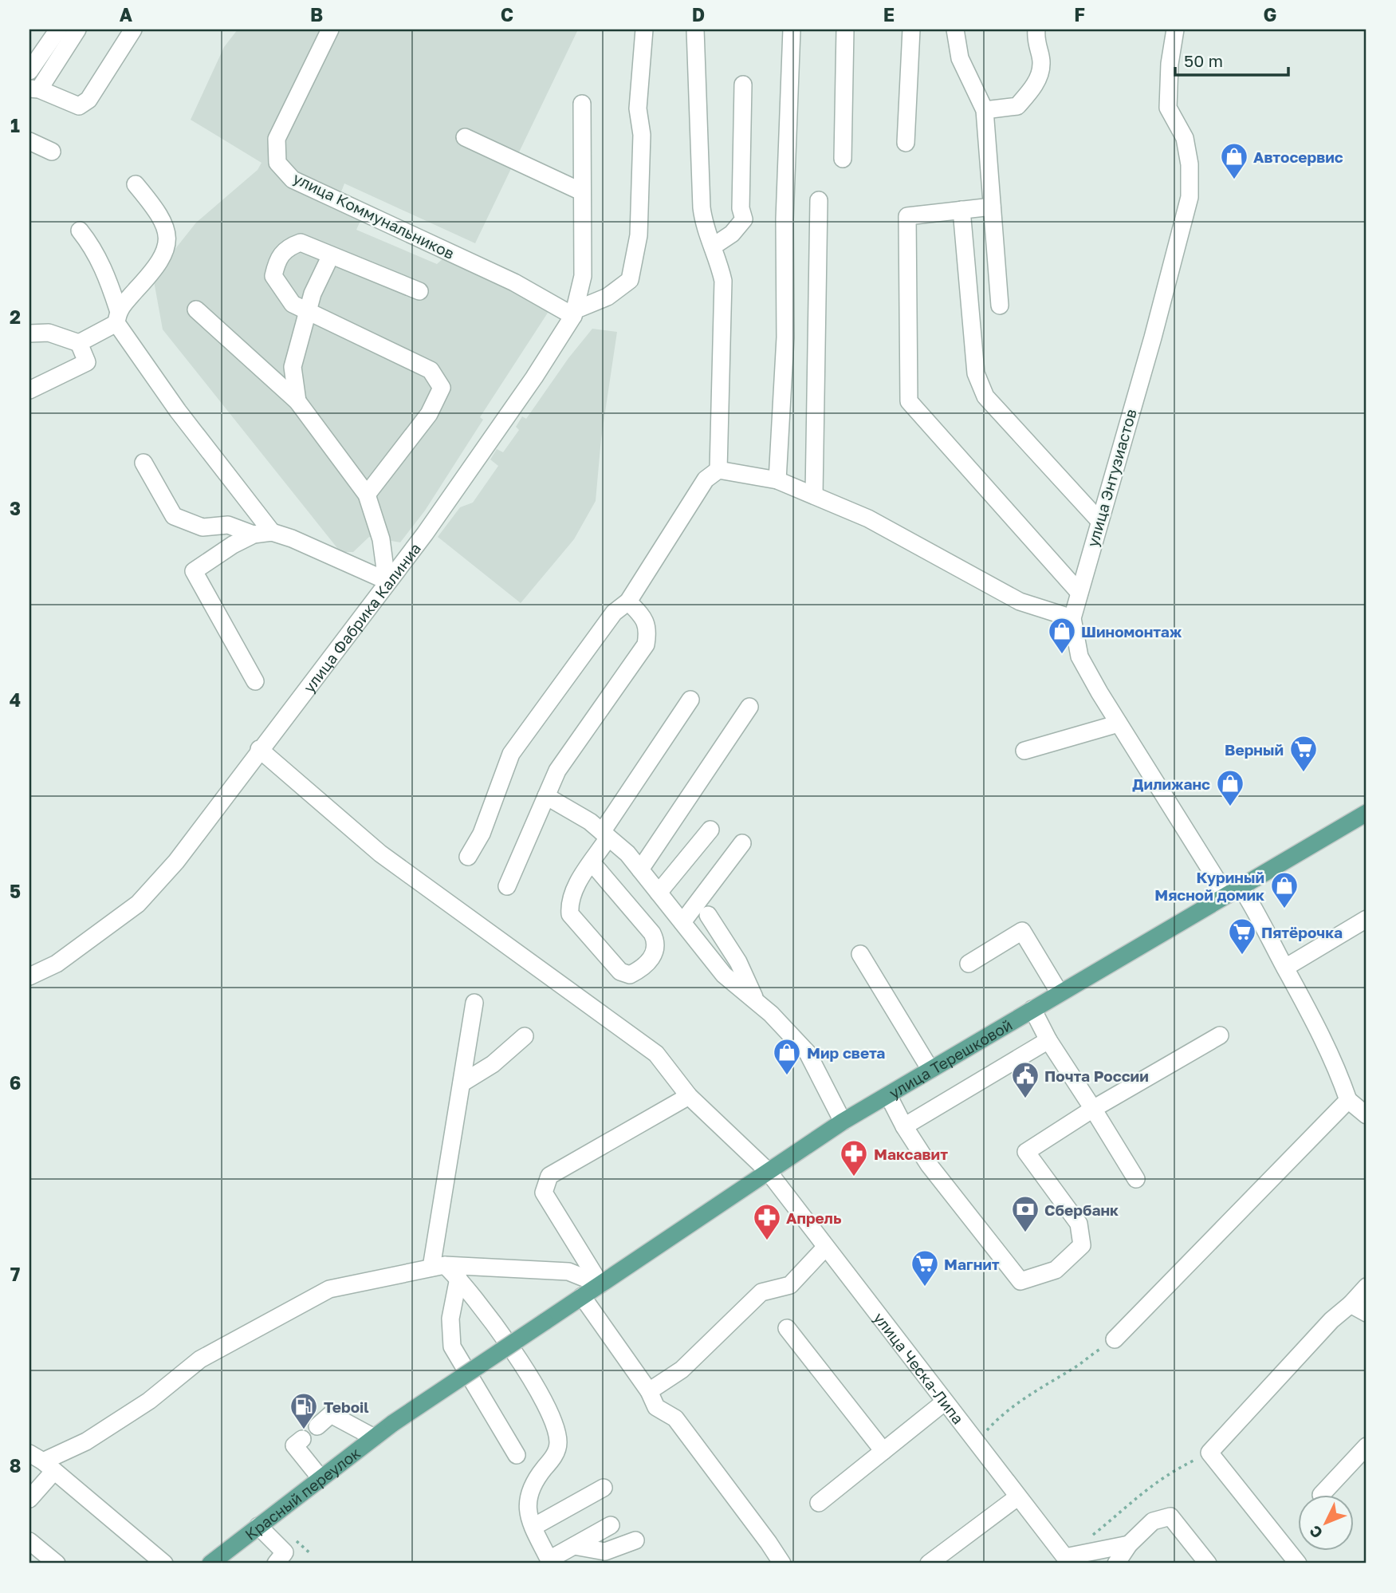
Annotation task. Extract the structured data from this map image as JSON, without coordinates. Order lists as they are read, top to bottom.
{
  "streets": {
    "main road": ["улица Терешковой", "Красный переулок"],
    "street": [
      "улица Коммунальников",
      "улица Энтузиастов",
      "улица Фабрика Калиниа",
      "улица Ческа-Липа"
    ]
  },
  "crossings": [
    ["улица Коммунальников", "улица Фабрика Калиниа"],
    ["улица Энтузиастов", "улица Терешковой"],
    ["улица Фабрика Калиниа", "улица Ческа-Липа"],
    ["улица Терешковой", "улица Ческа-Липа"],
    ["улица Терешковой", "Красный переулок"]
  ],
  "places": {
    "shop": [
      "Автосервис",
      "Шиномонтаж",
      "Дилижанс",
      "Куриный Мясной домик",
      "Мир света"
    ],
    "supermarket": ["Верный", "Пятёрочка", "Магнит"],
    "public building": ["Почта России"],
    "pharmacy": ["Максавит", "Апрель"],
    "bank": ["Сбербанк"],
    "fuel station": ["Teboil"]
  },
  "scale_bar": "50 m",
  "north": "bottom left",
  "grid": {
    "columns": [
      "A",
      "B",
      "C",
      "D",
      "E",
      "F",
      "G"
    ],
    "rows": [
      "1",
      "2",
      "3",
      "4",
      "5",
      "6",
      "7",
      "8"
    ]
  }
}
